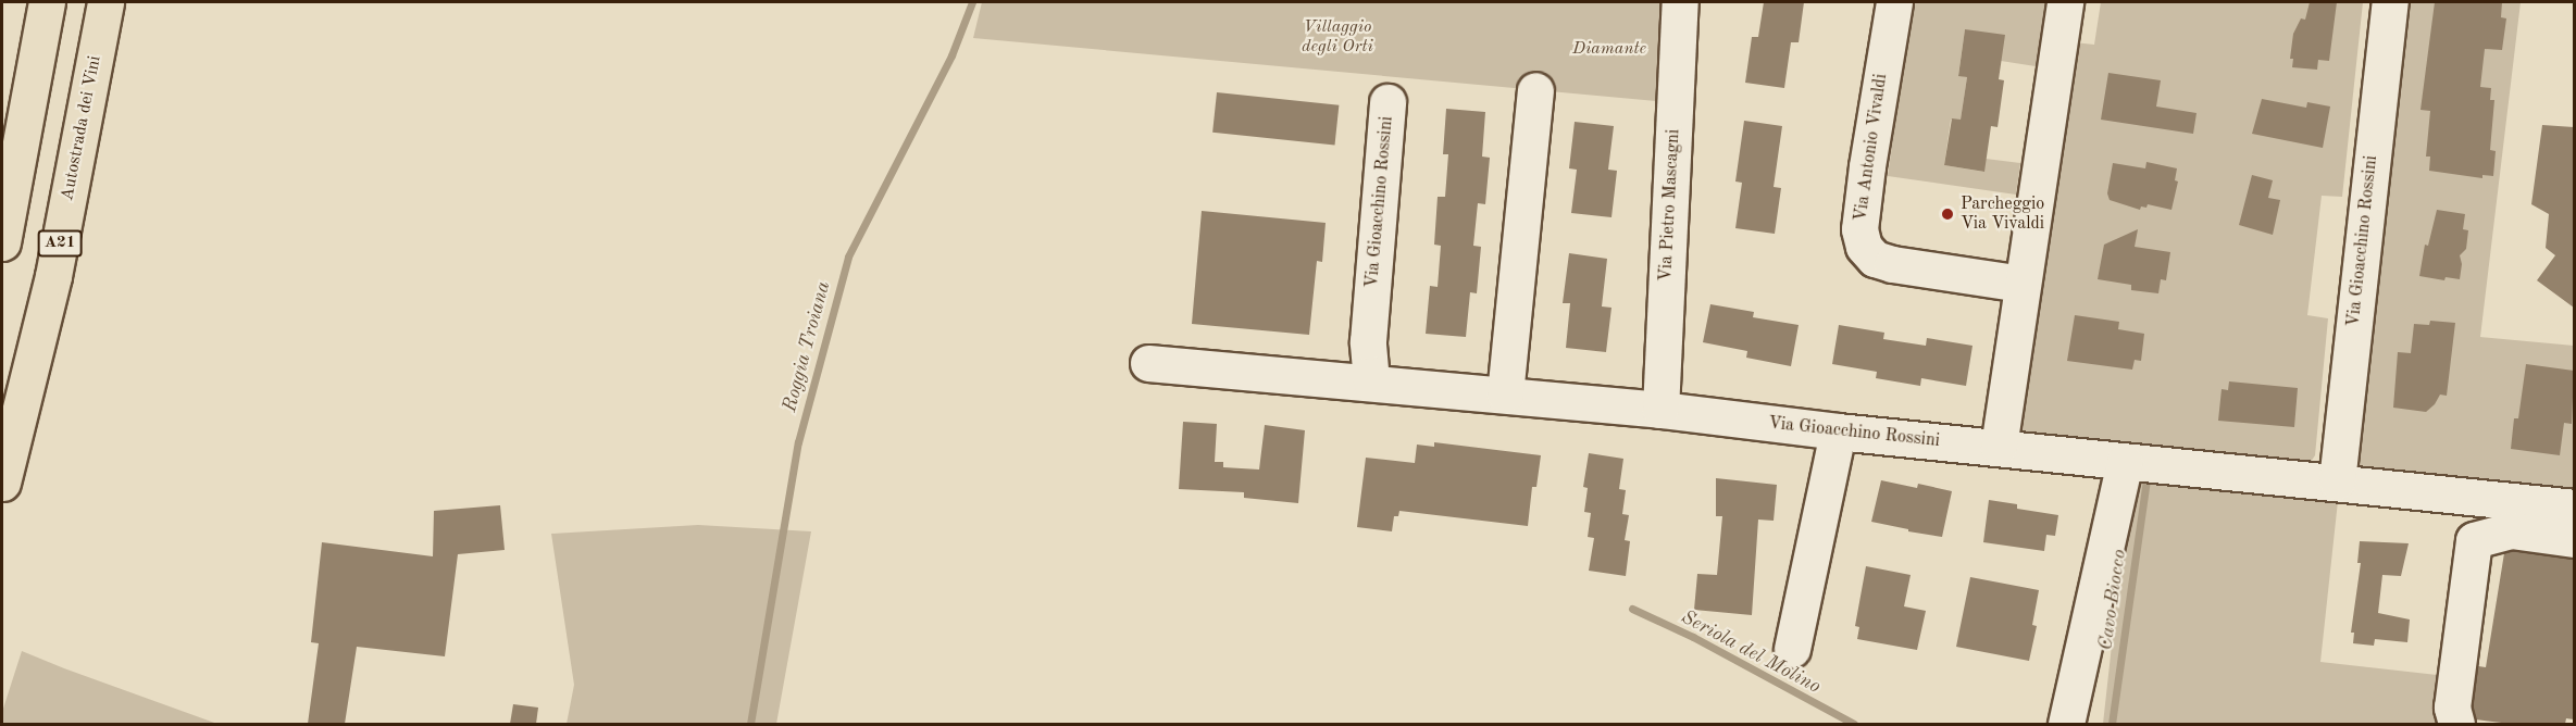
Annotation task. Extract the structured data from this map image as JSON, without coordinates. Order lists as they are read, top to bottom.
{
  "streets": {
    "highway": ["Autostrada dei Vini", "A21"],
    "street": ["Via Antonio Vivaldi", "Via Gioacchino Rossini", "Via Pietro Mascagni"]
  },
  "crossings": [
    ["Via Gioacchino Rossini", "Via Pietro Mascagni"]
  ],
  "water": ["Roggia Troiana", "Cavo Biocco", "Seriola del Molino"],
  "parks": ["Villaggio degli Orti", "Diamante"],
  "places": ["Parcheggio Via Vivaldi"]
}
